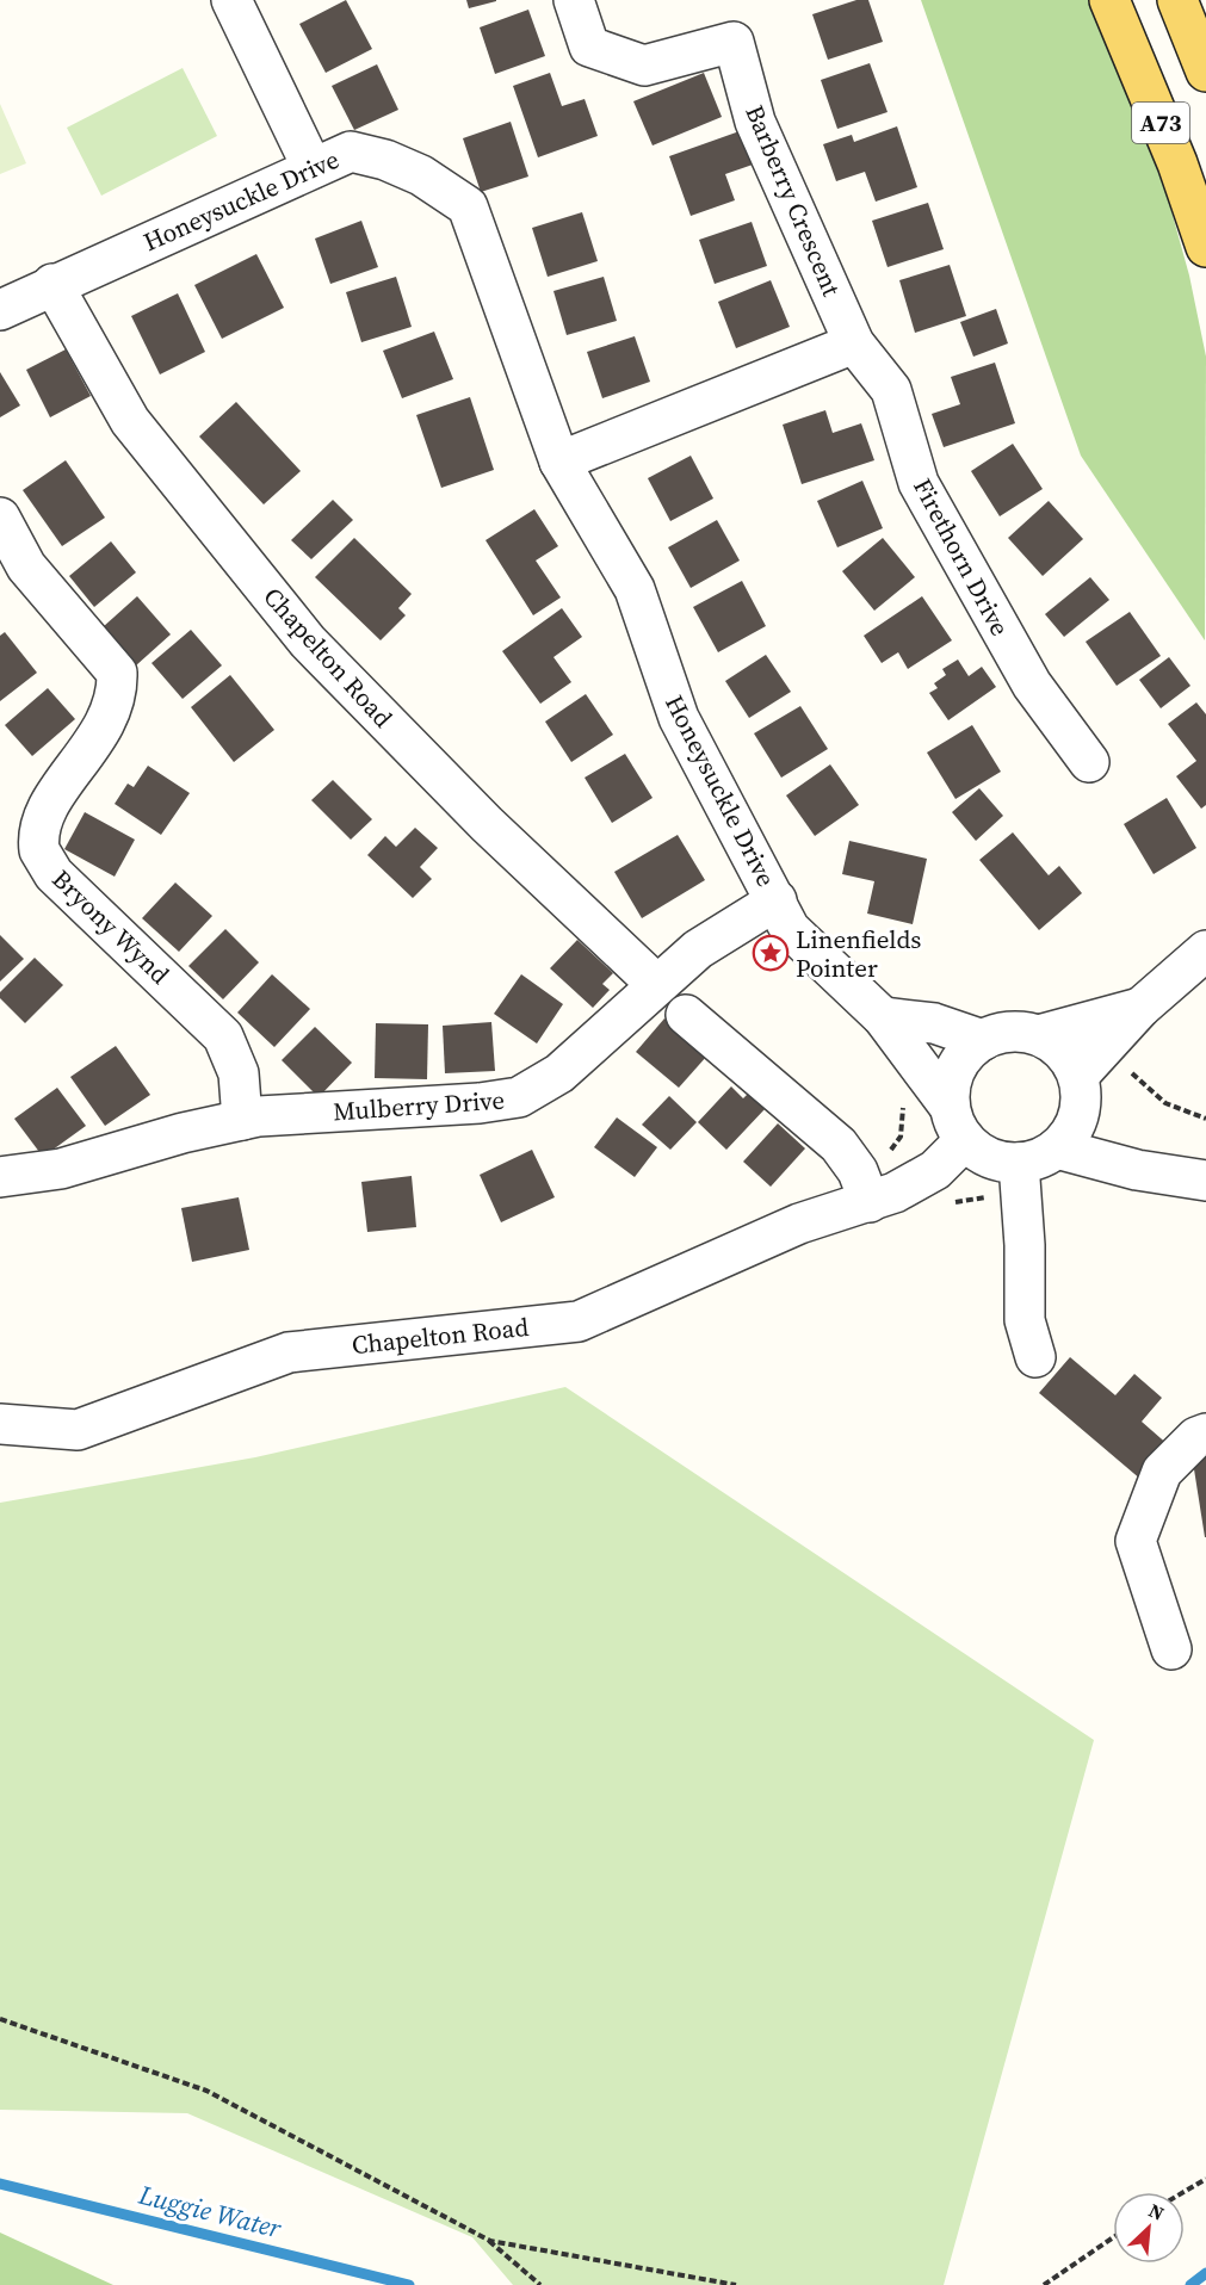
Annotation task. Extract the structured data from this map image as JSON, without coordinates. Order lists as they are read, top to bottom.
{
  "streets": {
    "main road": ["A73"],
    "street": [
      "Honeysuckle Drive",
      "Barberry Crescent",
      "Firethorn Drive",
      "Chapelton Road",
      "Bryony Wynd",
      "Mulberry Drive"
    ]
  },
  "crossings": [
    ["Honeysuckle Drive", "Chapelton Road"],
    ["Honeysuckle Drive", "Mulberry Drive"],
    ["Barberry Crescent", "Firethorn Drive"],
    ["Chapelton Road", "Mulberry Drive"],
    ["Bryony Wynd", "Mulberry Drive"]
  ],
  "water": ["Luggie Water"],
  "places": {
    "place": ["Linenfields Pointer"]
  },
  "north": "top right"
}
